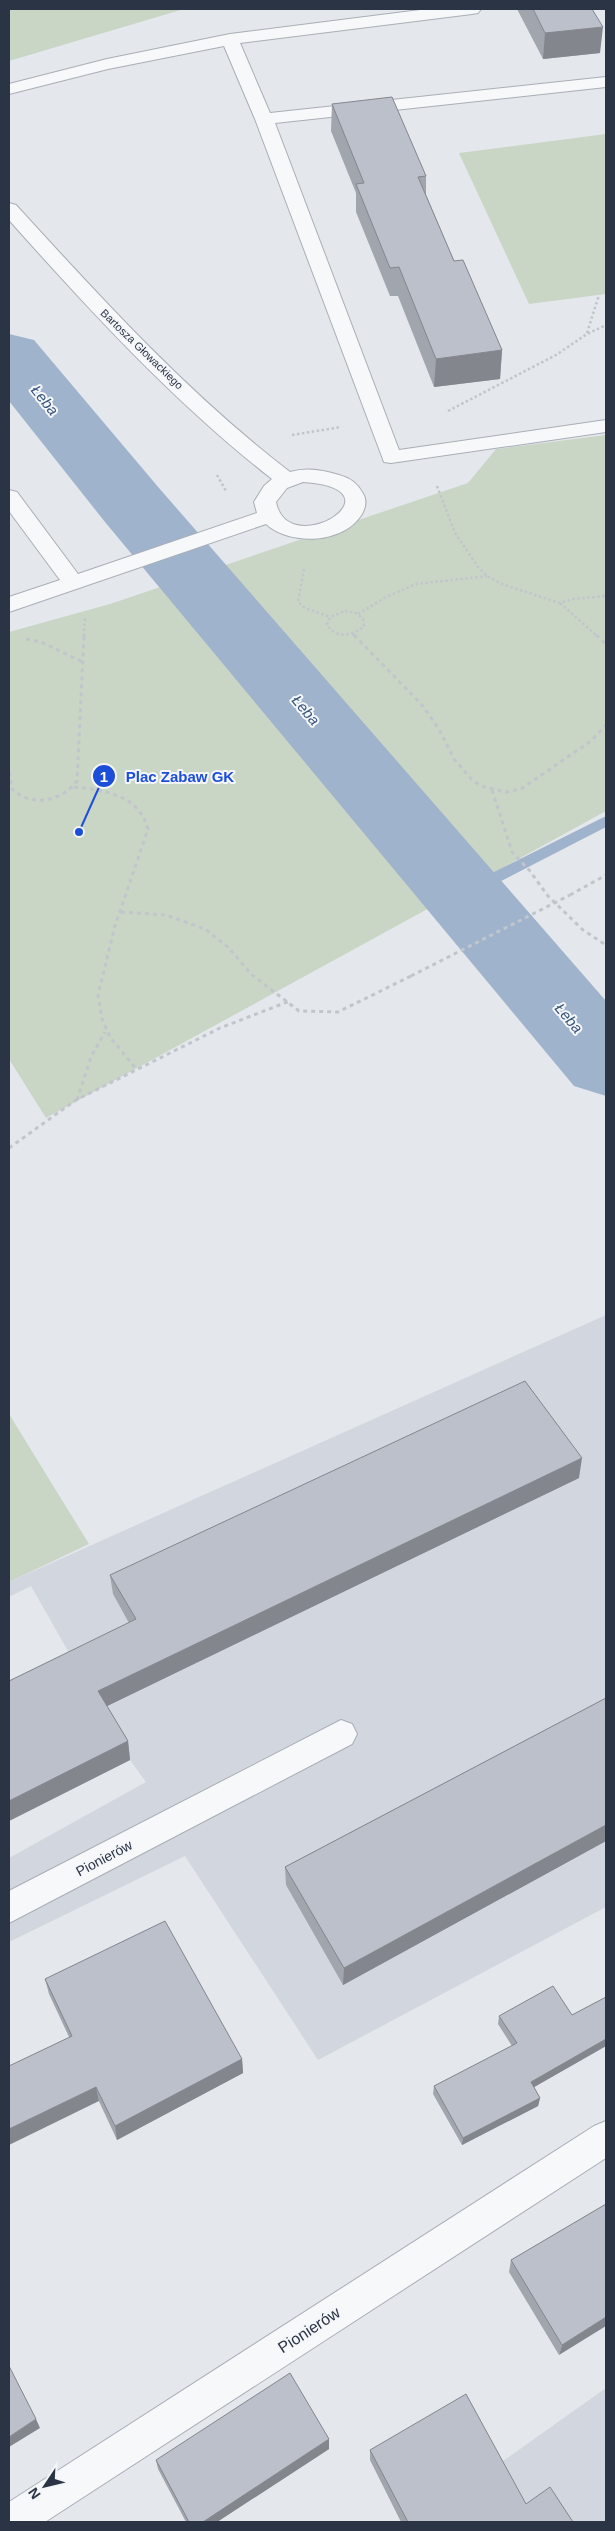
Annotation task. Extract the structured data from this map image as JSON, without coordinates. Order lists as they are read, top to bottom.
{
  "streets": {
    "street": ["Bartosza Głowackiego", "Pionierów"]
  },
  "water": ["Łeba"],
  "places": ["Plac Zabaw GK"],
  "north": "bottom left"
}
